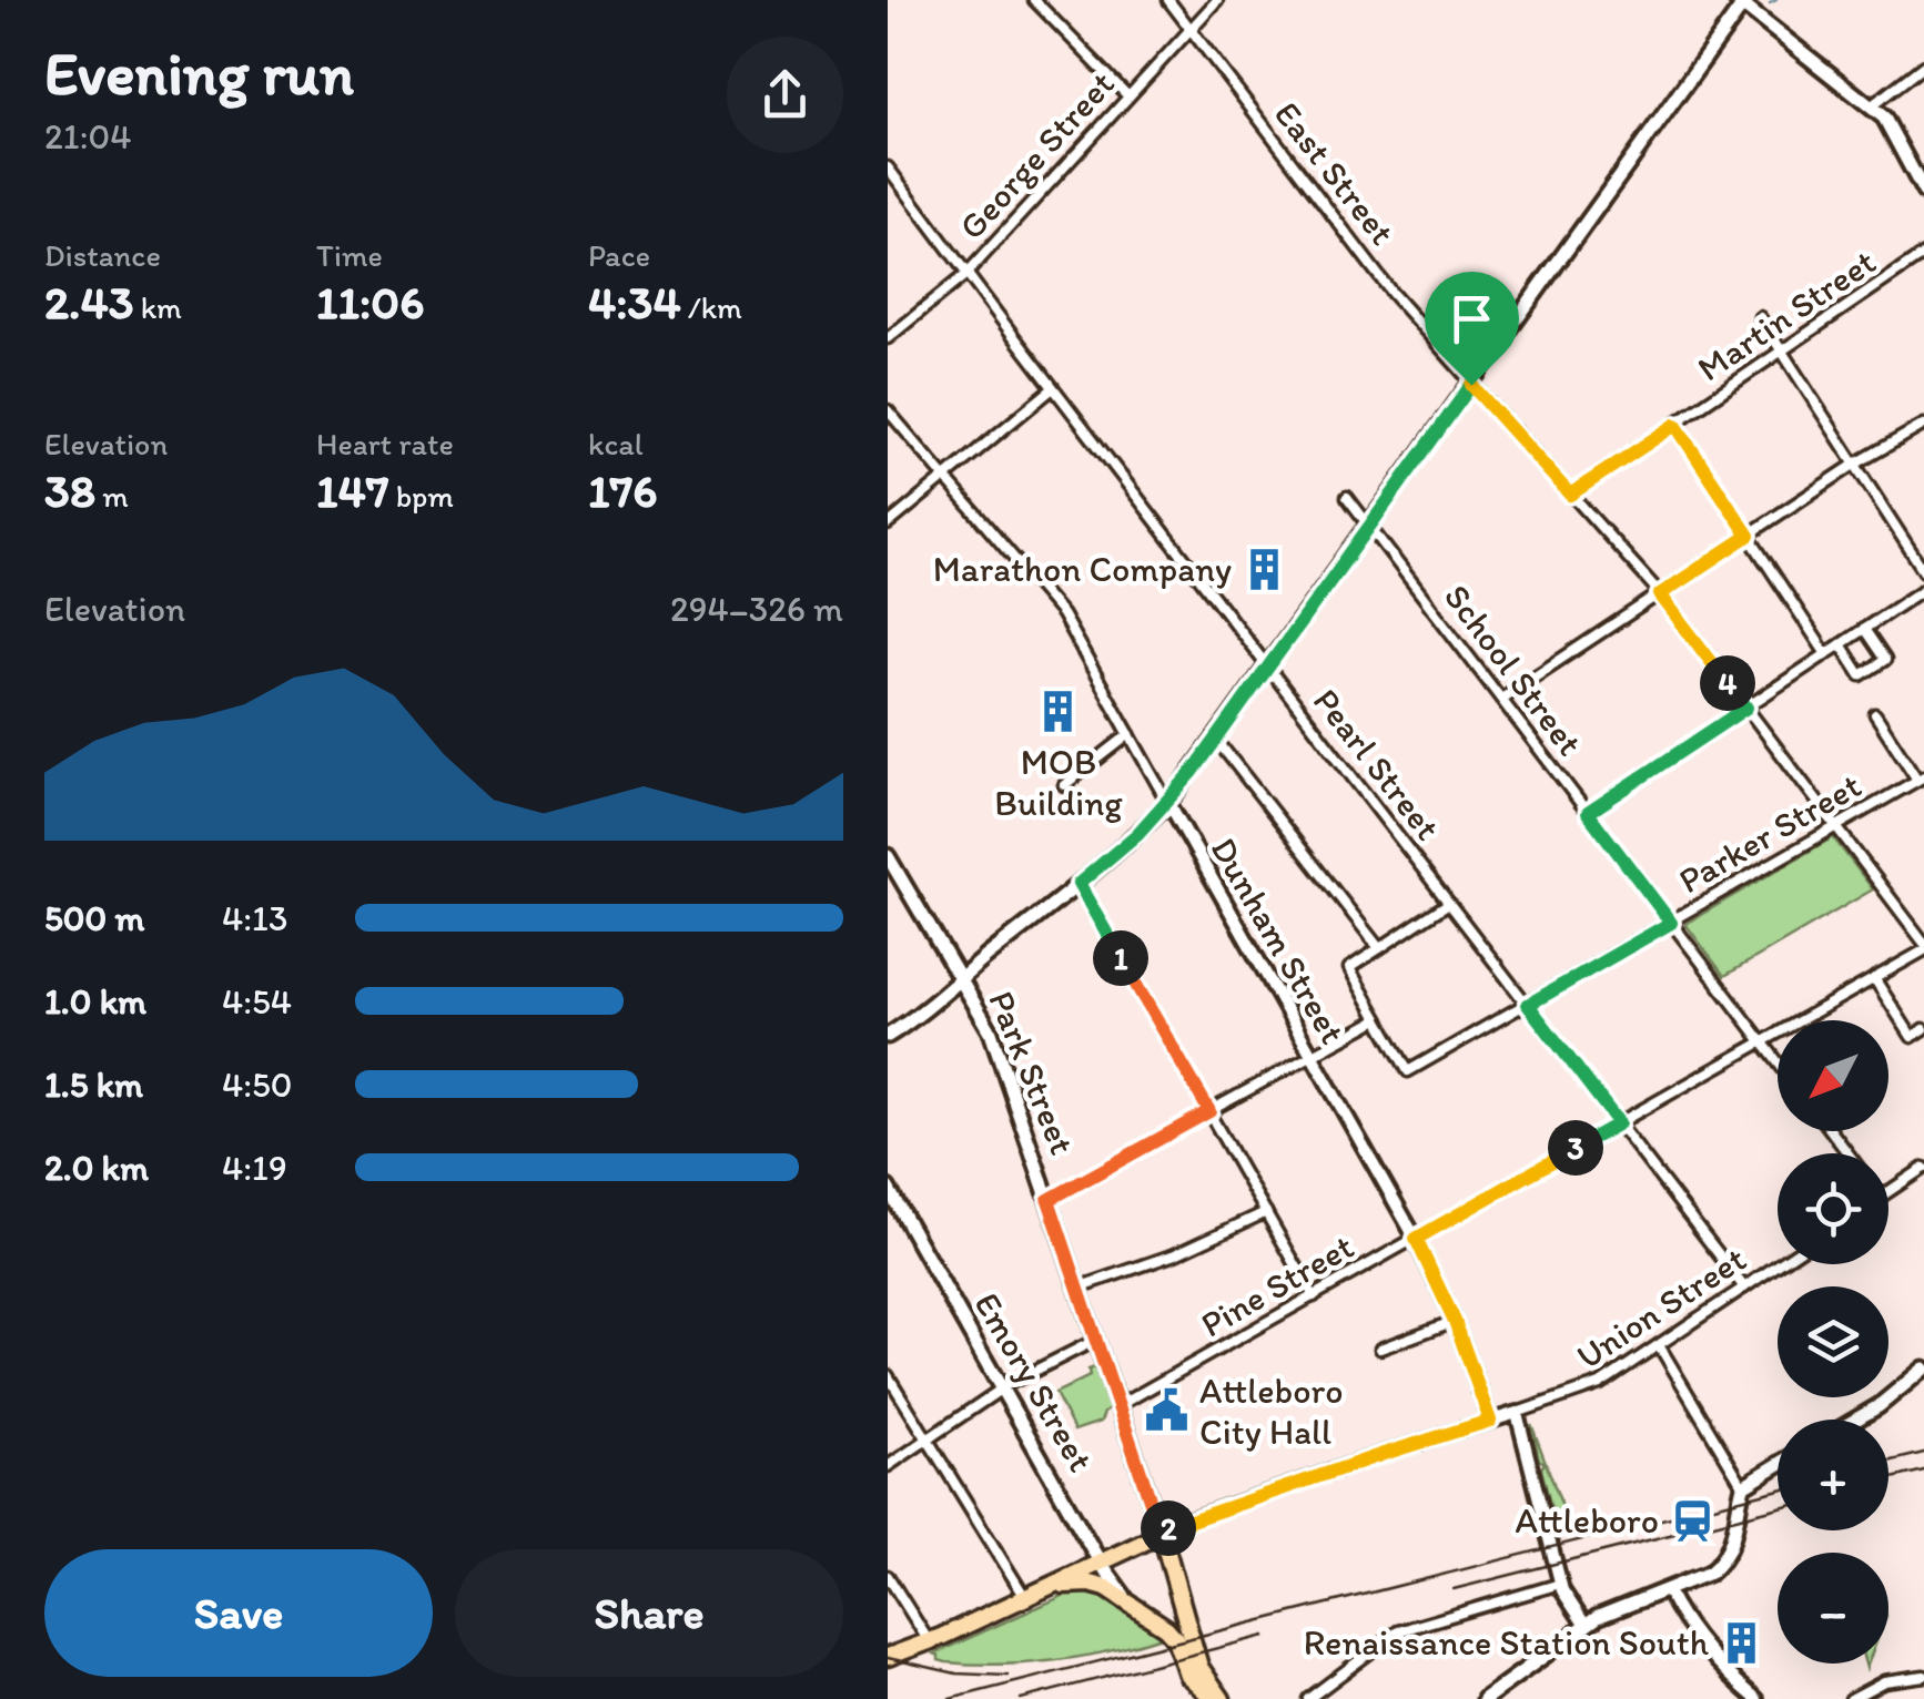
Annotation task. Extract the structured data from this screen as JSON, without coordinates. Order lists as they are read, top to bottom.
{
  "streets": {
    "highway": ["Park Street"],
    "main road": ["Emory Street"],
    "street": [
      "George Street",
      "East Street",
      "Martin Street",
      "School Street",
      "Pearl Street",
      "Parker Street",
      "Dunham Street",
      "Pine Street",
      "Union Street"
    ]
  },
  "crossings": [
    ["George Street", "East Street"],
    ["George Street", "Pearl Street"],
    ["East Street", "Martin Street"],
    ["East Street", "Parker Street"],
    ["East Street", "Pine Street"],
    ["School Street", "Parker Street"],
    ["School Street", "Pine Street"],
    ["Pearl Street", "Parker Street"],
    ["Pearl Street", "Pine Street"],
    ["Pearl Street", "Union Street"],
    ["Dunham Street", "Pine Street"],
    ["Dunham Street", "Union Street"],
    ["Park Street", "Pine Street"],
    ["Park Street", "Union Street"],
    ["Park Street", "Emory Street"]
  ],
  "places": {
    "building": ["Marathon Company", "MOB Building", "Renaissance Station South"],
    "public building": ["Attleboro City Hall"],
    "station": ["Attleboro"]
  },
  "north": "bottom left",
  "page": {
    "heading": ["Evening run", "21:04"],
    "stats": [
      ["Distance", "2.43 km"],
      ["Time", "11:06"],
      ["Pace", "4:34 /km"],
      ["Elevation", "38 m"],
      ["Heart rate", "147 bpm"],
      ["kcal", "176"]
    ],
    "chart": ["Elevation", "294–326 m"],
    "pins": [
      "4",
      "1",
      "3",
      "2"
    ],
    "list": [
      {
        "name": "500 m",
        "note": "4:13"
      },
      {
        "name": "1.0 km",
        "note": "4:54"
      },
      {
        "name": "1.5 km",
        "note": "4:50"
      },
      {
        "name": "2.0 km",
        "note": "4:19"
      }
    ],
    "map_buttons": ["+", "−"],
    "buttons": ["Save", "Share"]
  }
}
